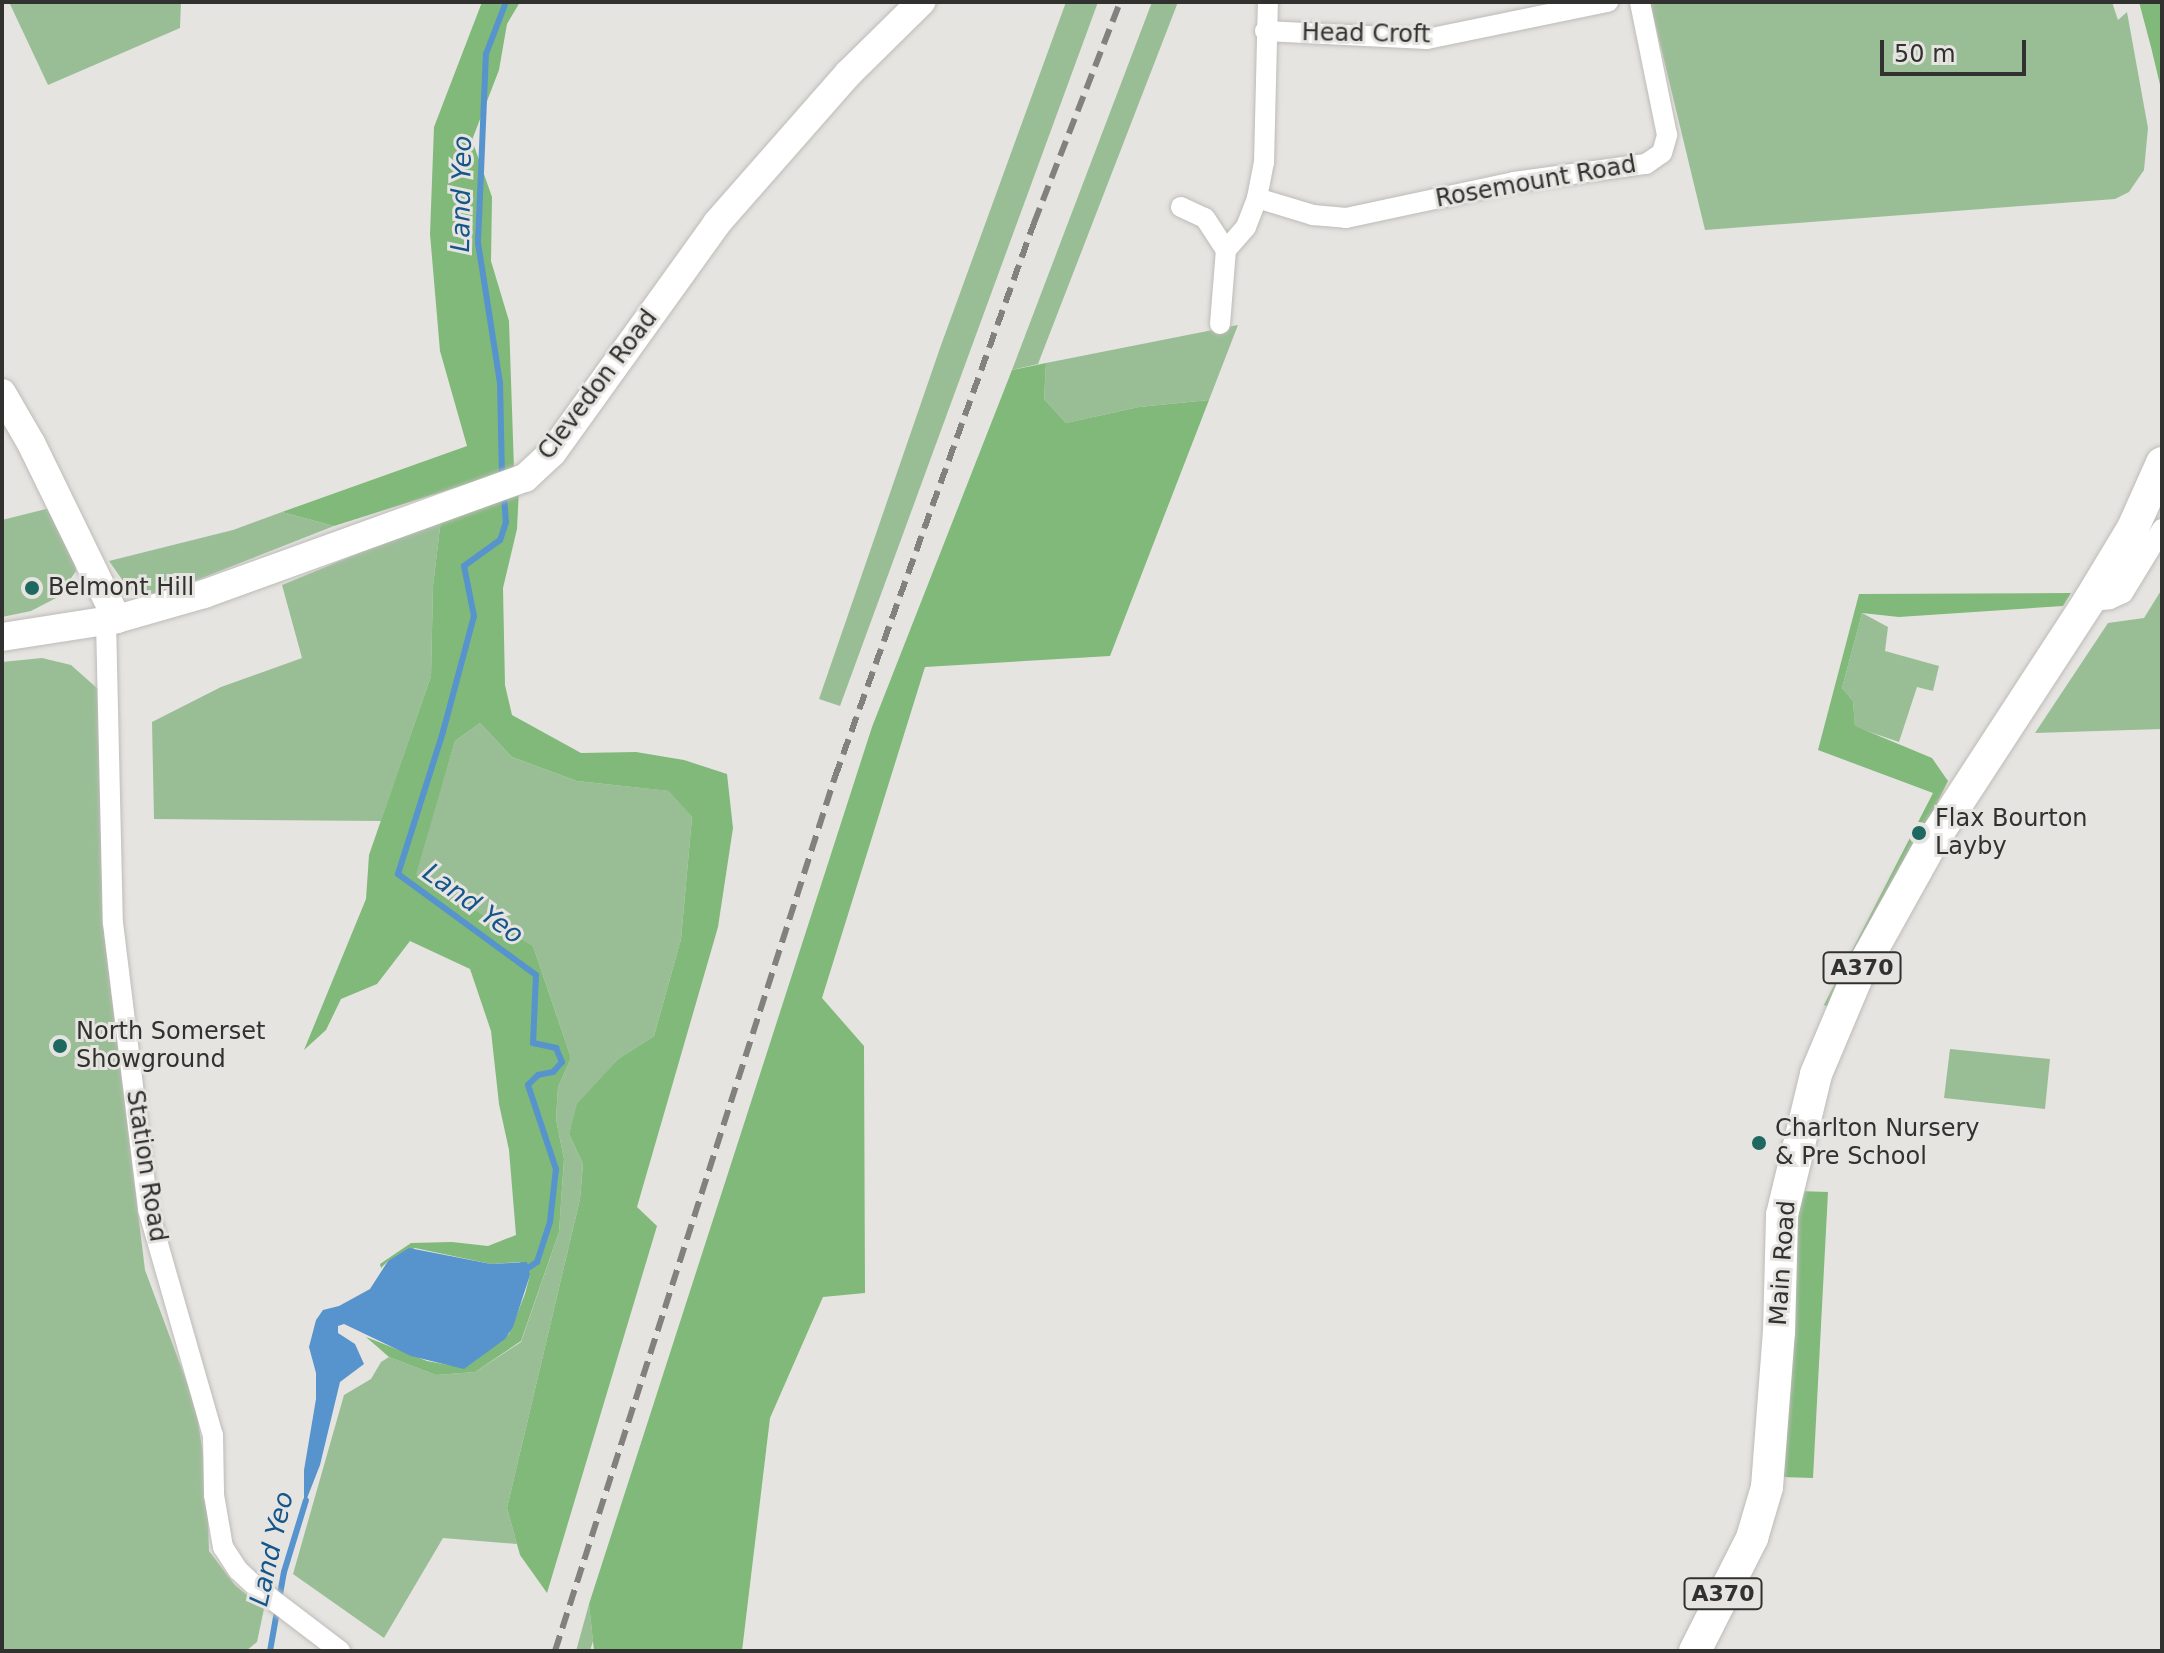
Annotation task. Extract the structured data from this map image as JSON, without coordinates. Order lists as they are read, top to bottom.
{
  "streets": {
    "main road": ["Clevedon Road", "A370", "Main Road"],
    "street": ["Head Croft", "Rosemount Road", "Station Road"]
  },
  "crossings": [
    ["Clevedon Road", "Station Road"]
  ],
  "water": ["Land Yeo"],
  "places": [
    "Belmont Hill",
    "Flax Bourton Layby",
    "North Somerset Showground",
    "Charlton Nursery & Pre School"
  ],
  "scale_bar": "50 m"
}
